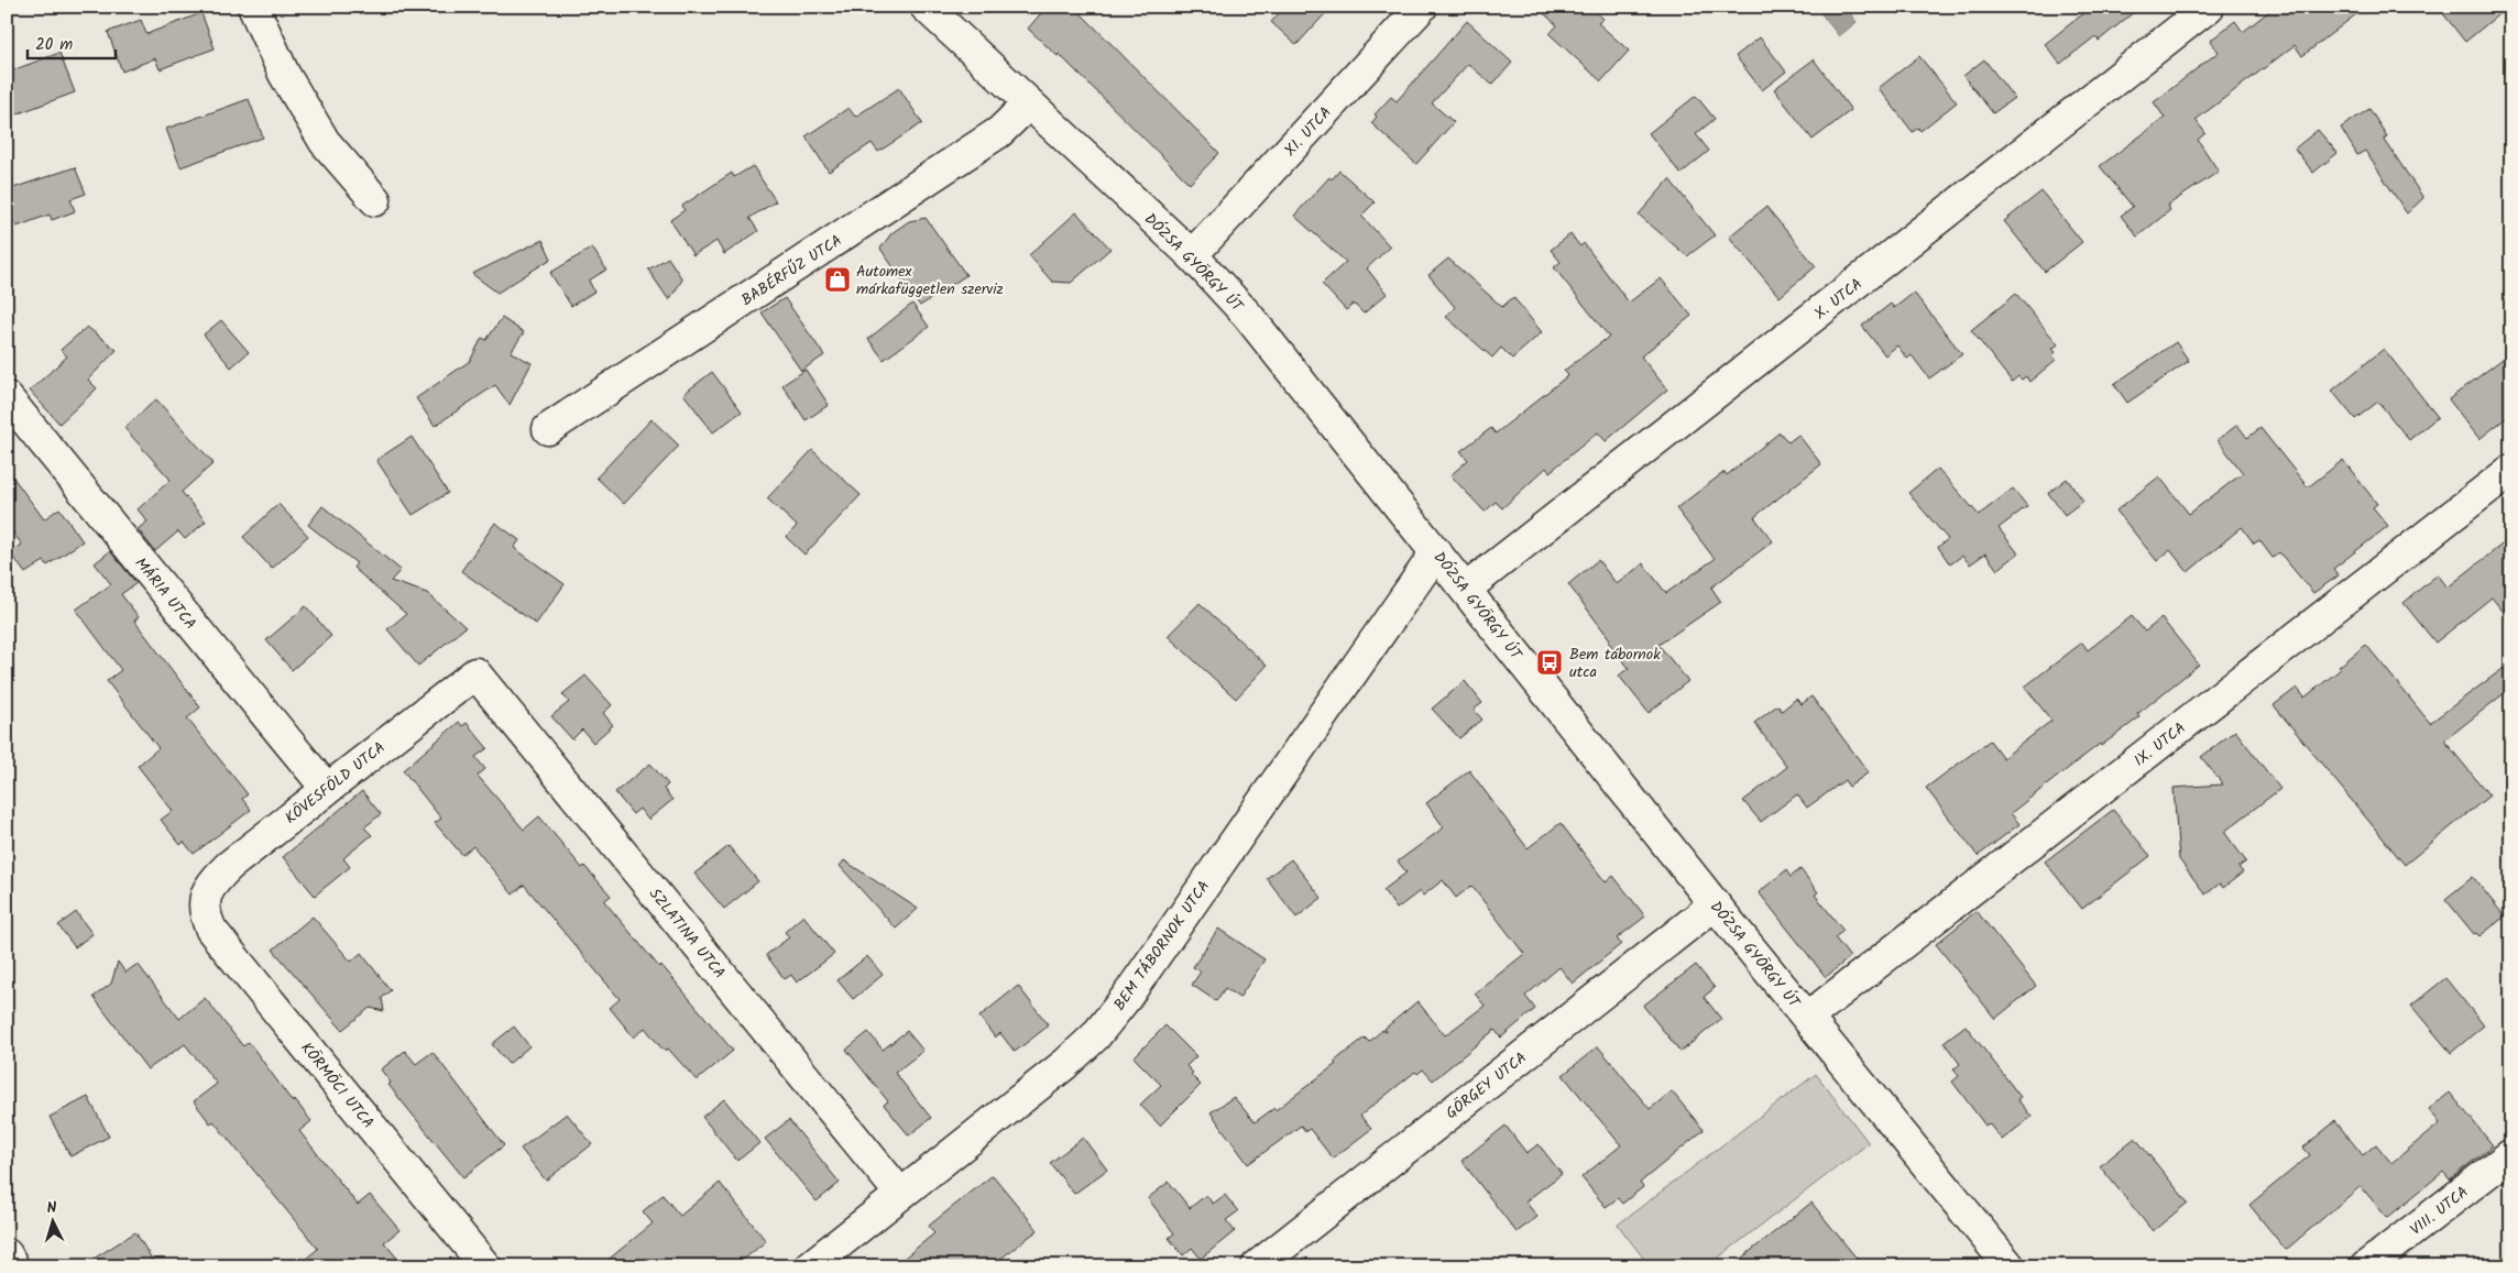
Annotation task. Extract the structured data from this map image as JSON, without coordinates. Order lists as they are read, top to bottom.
{
  "streets": {
    "street": [
      "XI. UTCA",
      "DÓZSA GYÖRGY ÚT",
      "BABÉRFŰZ UTCA",
      "X. UTCA",
      "MÁRIA UTCA",
      "IX. UTCA",
      "KÖVESFÖLD UTCA",
      "SZLATINA UTCA",
      "BEM TÁBORNOK UTCA",
      "KÖRMÖCI UTCA",
      "GÖRGEY UTCA",
      "VIII. UTCA"
    ]
  },
  "crossings": [
    ["XI. UTCA", "DÓZSA GYÖRGY ÚT"],
    ["DÓZSA GYÖRGY ÚT", "BABÉRFŰZ UTCA"],
    ["DÓZSA GYÖRGY ÚT", "X. UTCA"],
    ["DÓZSA GYÖRGY ÚT", "IX. UTCA"],
    ["DÓZSA GYÖRGY ÚT", "BEM TÁBORNOK UTCA"],
    ["DÓZSA GYÖRGY ÚT", "GÖRGEY UTCA"],
    ["MÁRIA UTCA", "KÖVESFÖLD UTCA"],
    ["KÖVESFÖLD UTCA", "SZLATINA UTCA"],
    ["KÖVESFÖLD UTCA", "KÖRMÖCI UTCA"],
    ["SZLATINA UTCA", "BEM TÁBORNOK UTCA"]
  ],
  "places": {
    "shop": ["Automex márkafüggetlen szerviz"],
    "bus stop": ["Bem tábornok utca"]
  },
  "scale_bar": "20 m",
  "north": "top"
}
